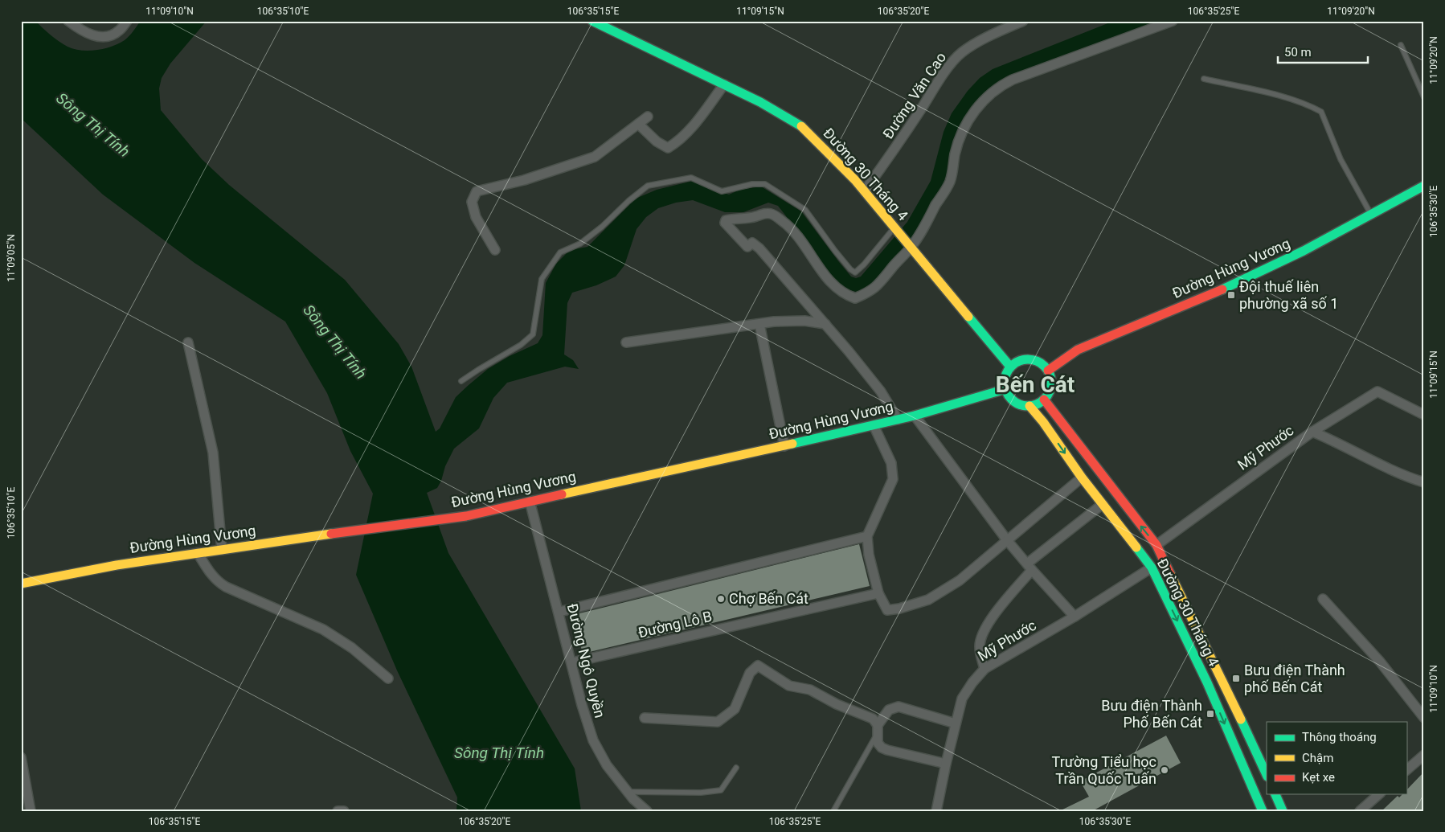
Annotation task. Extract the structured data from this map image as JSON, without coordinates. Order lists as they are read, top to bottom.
{
  "streets": {
    "main road": ["Đường 30 Tháng 4", "Đường Hùng Vương"],
    "street": [
      "Đường Văn Cao",
      "Mỹ Phước",
      "Đường Lô B",
      "Đường Ngô Quyền"
    ]
  },
  "crossings": [
    ["Đường Văn Cao", "Đường 30 Tháng 4"],
    ["Đường 30 Tháng 4", "Đường Hùng Vương"],
    ["Đường 30 Tháng 4", "Mỹ Phước"],
    ["Đường Hùng Vương", "Đường Ngô Quyền"],
    ["Đường Lô B", "Đường Ngô Quyền"]
  ],
  "districts": ["Bến Cát"],
  "water": ["Sông Thị Tính"],
  "places": {
    "transit": ["Đội thuế liên phường xã số 1", "Bưu điện Thành phố Bến Cát", "Bưu điện Thành Phố Bến Cát"],
    "other": ["Chợ Bến Cát", "Trường Tiểu học Trần Quốc Tuấn"]
  },
  "legend": ["Thông thoáng", "Chậm", "Kẹt xe"],
  "scale_bar": "50 m",
  "coordinates": [
    "11°09'10\"N",
    "106°35'10\"E",
    "106°35'15\"E",
    "11°09'15\"N",
    "106°35'20\"E",
    "106°35'25\"E",
    "11°09'20\"N",
    "106°35'30\"E",
    "11°09'05\"N"
  ]
}
